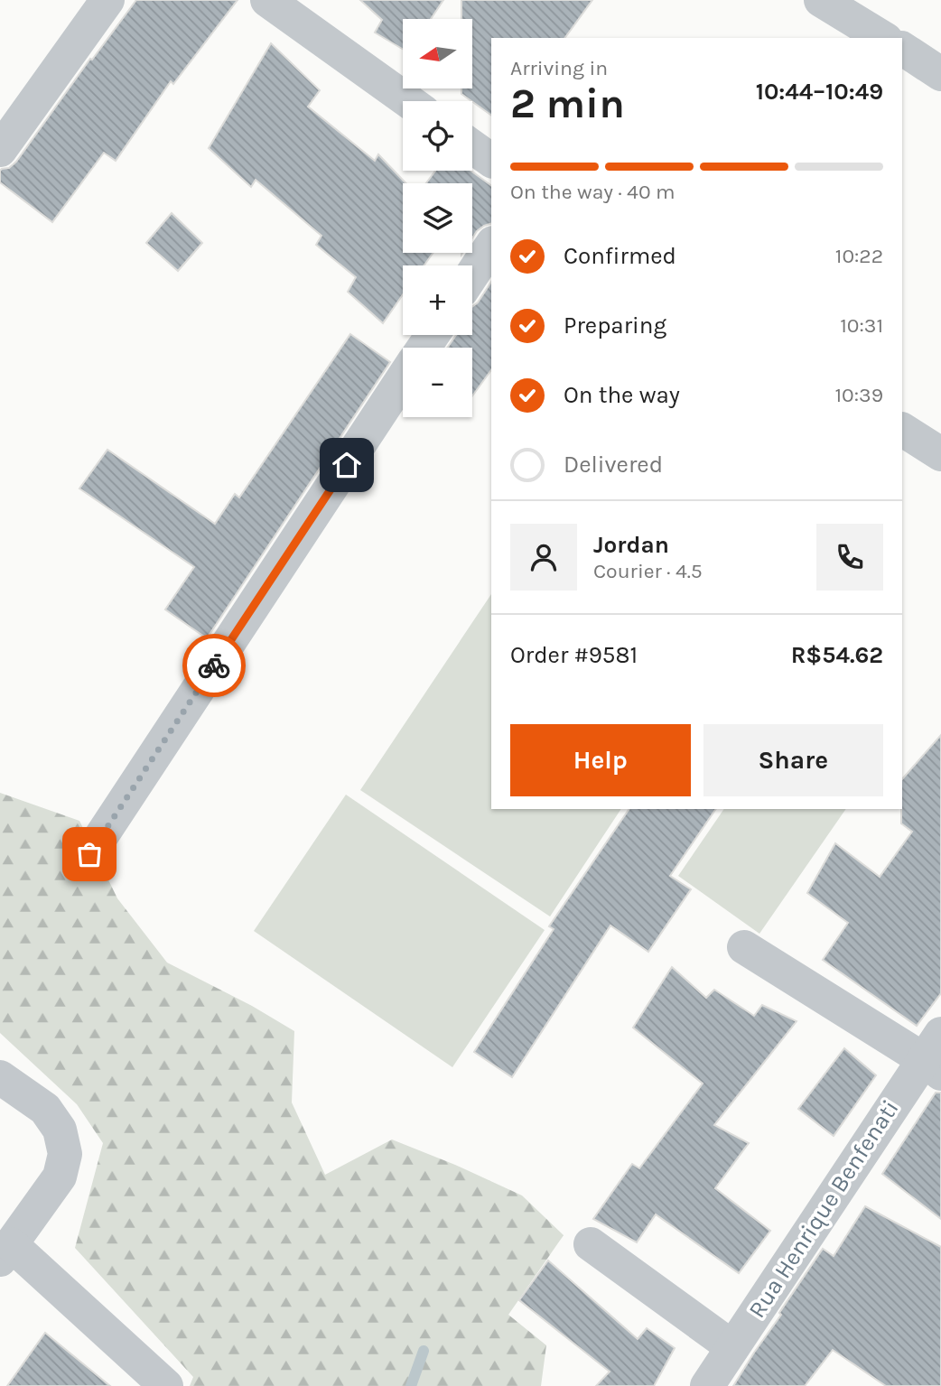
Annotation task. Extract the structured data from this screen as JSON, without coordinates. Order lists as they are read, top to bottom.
{
  "streets": {
    "street": ["Rua Henrique Benfenati"]
  },
  "north": "left",
  "page": {
    "map_buttons": ["+", "−"],
    "heading": ["2 min", "Arriving in", "10:44–10:49"],
    "panel": [
      "Jordan",
      "Courier · 4.5",
      "Order #9581",
      "R$54.62"
    ],
    "bar": "On the way · 40 m",
    "list": [
      ["Confirmed", "10:22"],
      ["Preparing", "10:31"],
      ["On the way", "10:39"],
      "Delivered"
    ],
    "buttons": ["Help", "Share"]
  }
}
